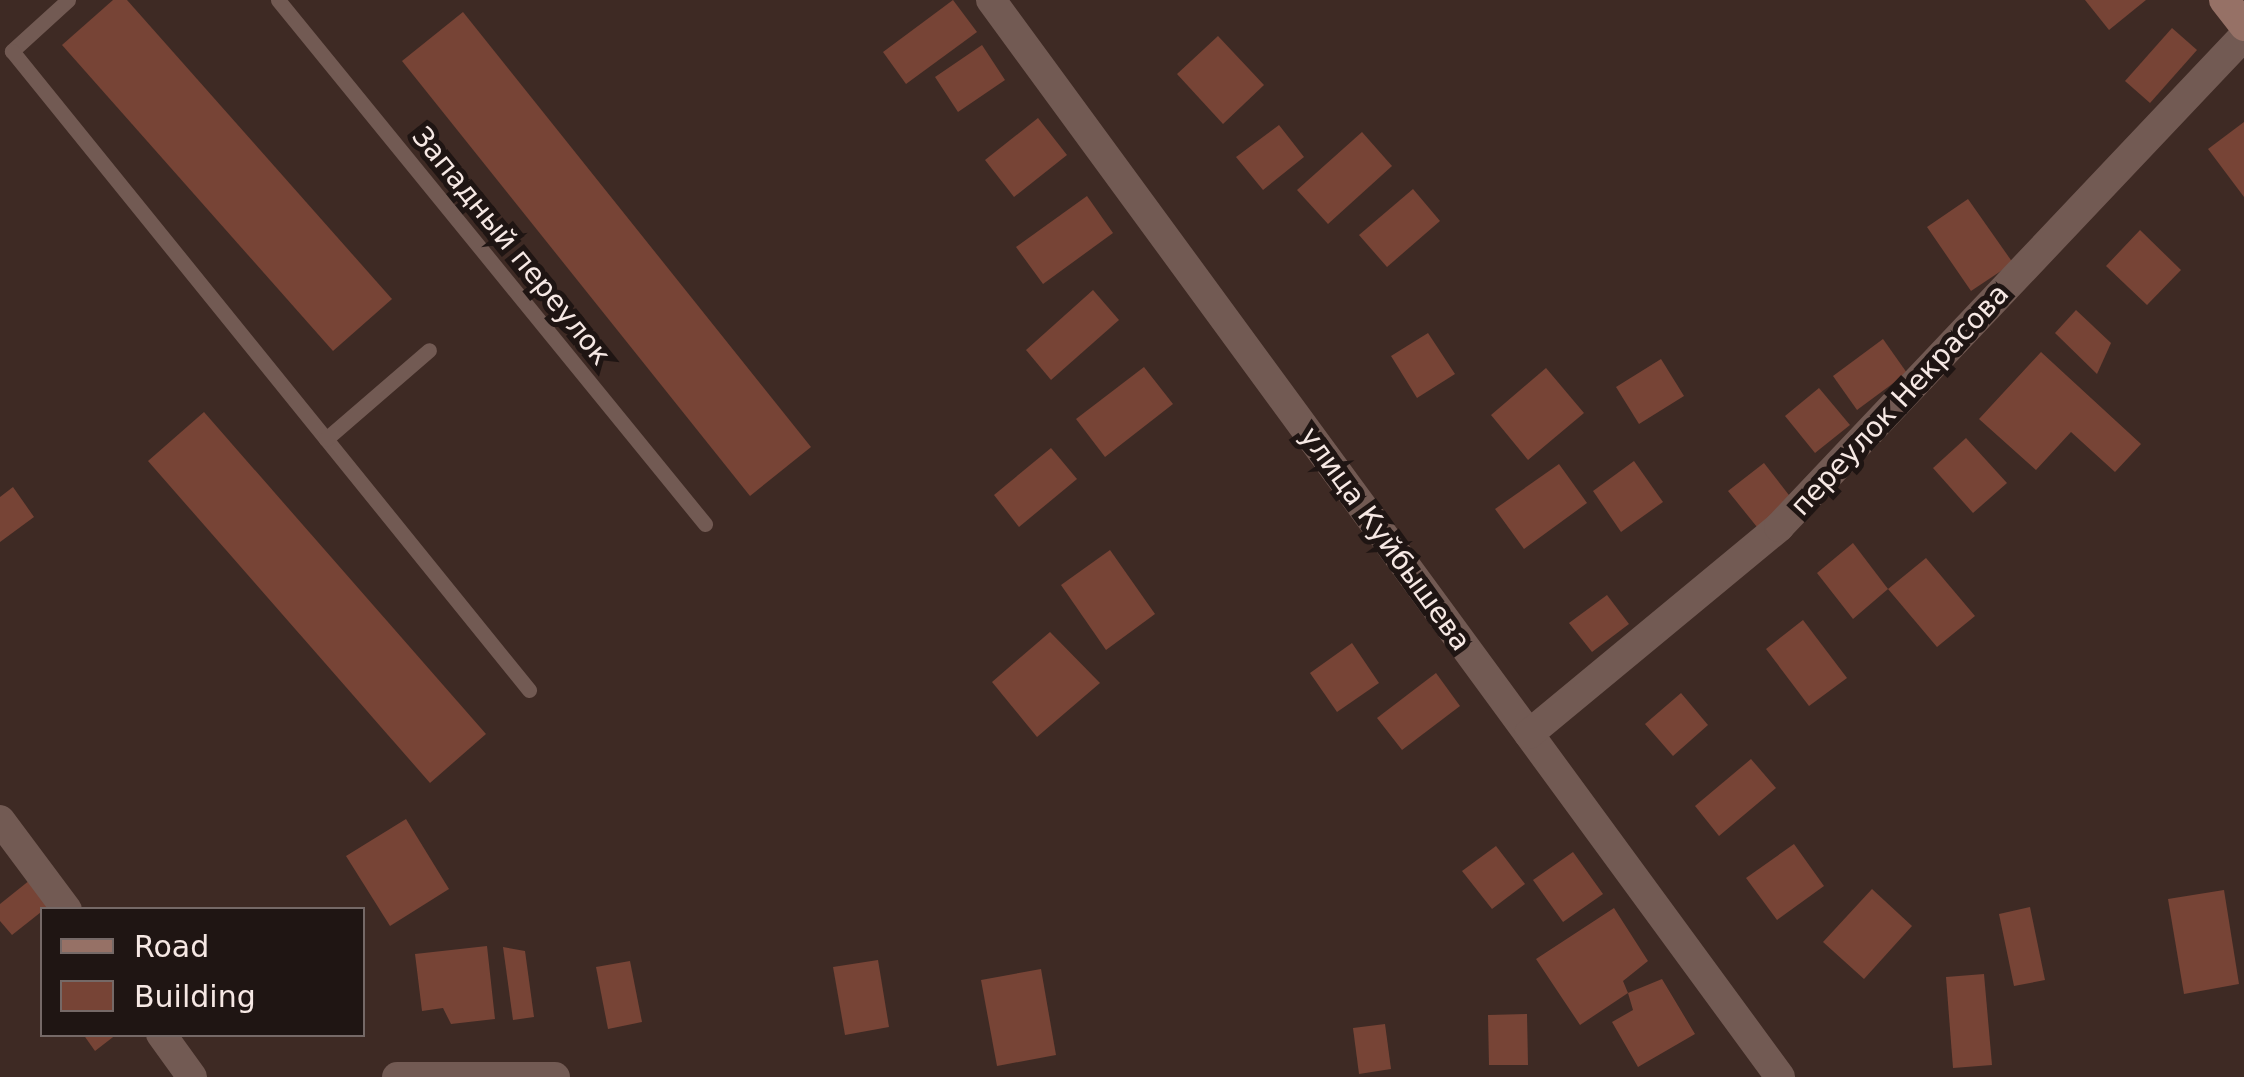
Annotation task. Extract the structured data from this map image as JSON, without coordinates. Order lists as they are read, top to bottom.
{
  "streets": {
    "street": ["переулок Некрасова", "улица Куйбышева"],
    "lane": ["Западный переулок"]
  },
  "crossings": [
    ["переулок Некрасова", "улица Куйбышева"]
  ],
  "legend": ["Road", "Building"]
}
